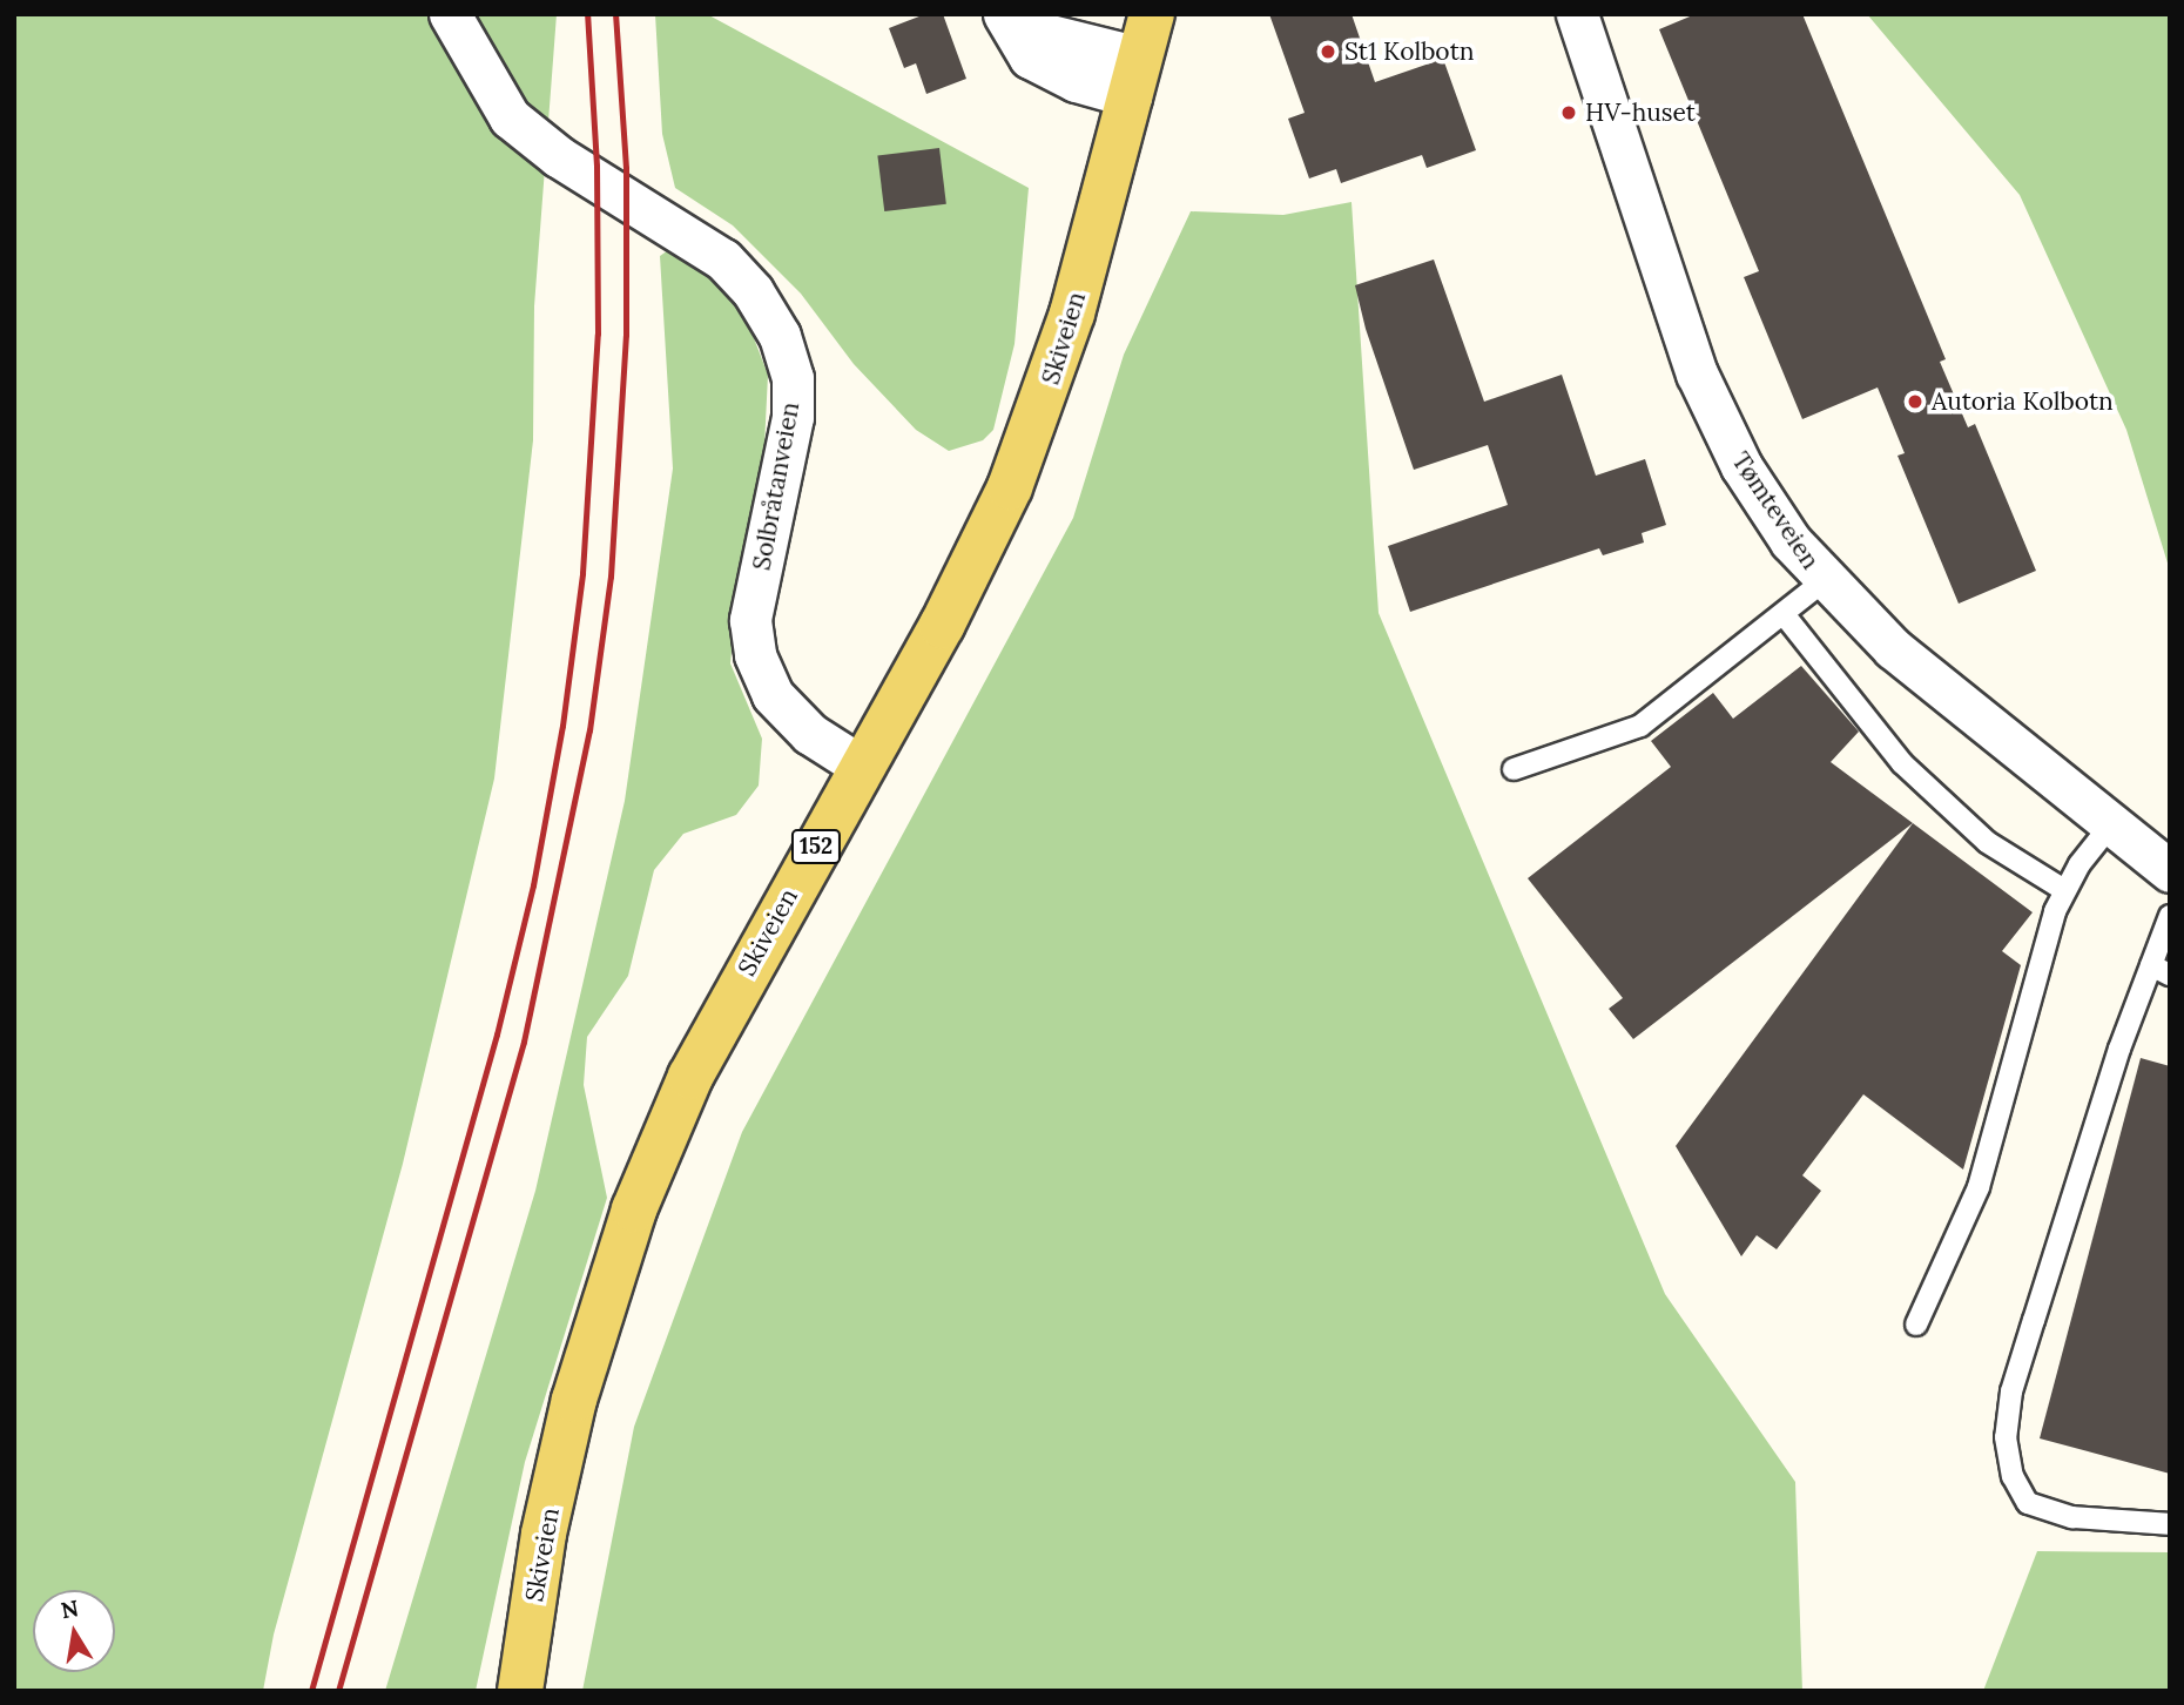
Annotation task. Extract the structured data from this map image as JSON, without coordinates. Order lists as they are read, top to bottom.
{
  "streets": {
    "main road": ["Skiveien", "152"],
    "street": ["Solbråtanveien", "Tømteveien"]
  },
  "crossings": [
    ["Skiveien", "Solbråtanveien"]
  ],
  "places": ["St1 Kolbotn", "HV-huset", "Autoria Kolbotn"],
  "north": "top"
}
